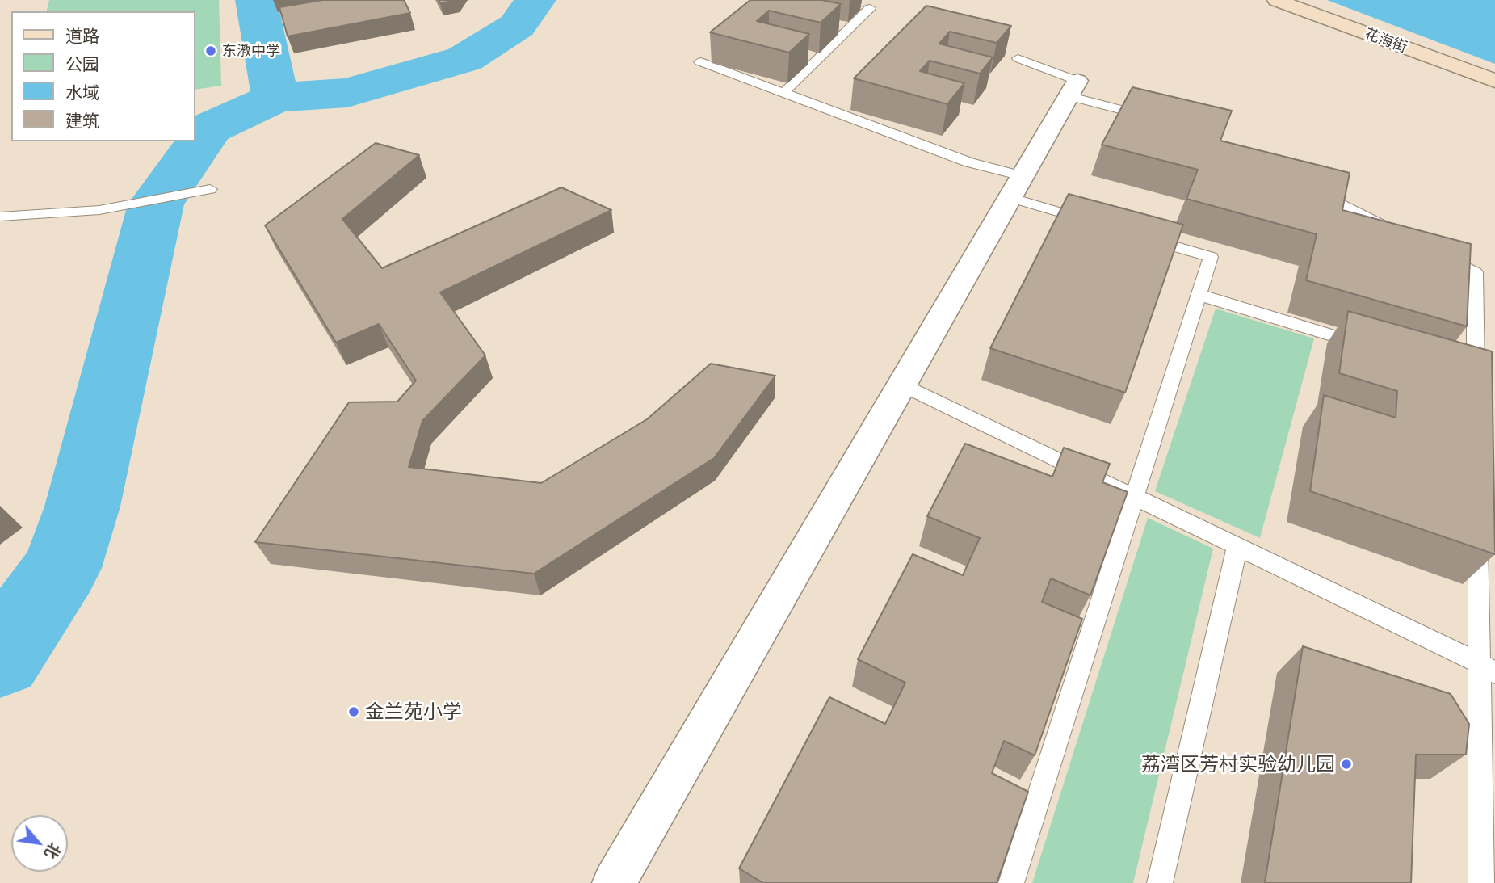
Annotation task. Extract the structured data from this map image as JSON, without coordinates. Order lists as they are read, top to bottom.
{
  "streets": {
    "street": ["花海街"]
  },
  "places": ["东漖中学", "金兰苑小学", "荔湾区芳村实验幼儿园"],
  "legend": [
    "道路",
    "公园",
    "水域",
    "建筑"
  ],
  "north": "bottom right"
}
